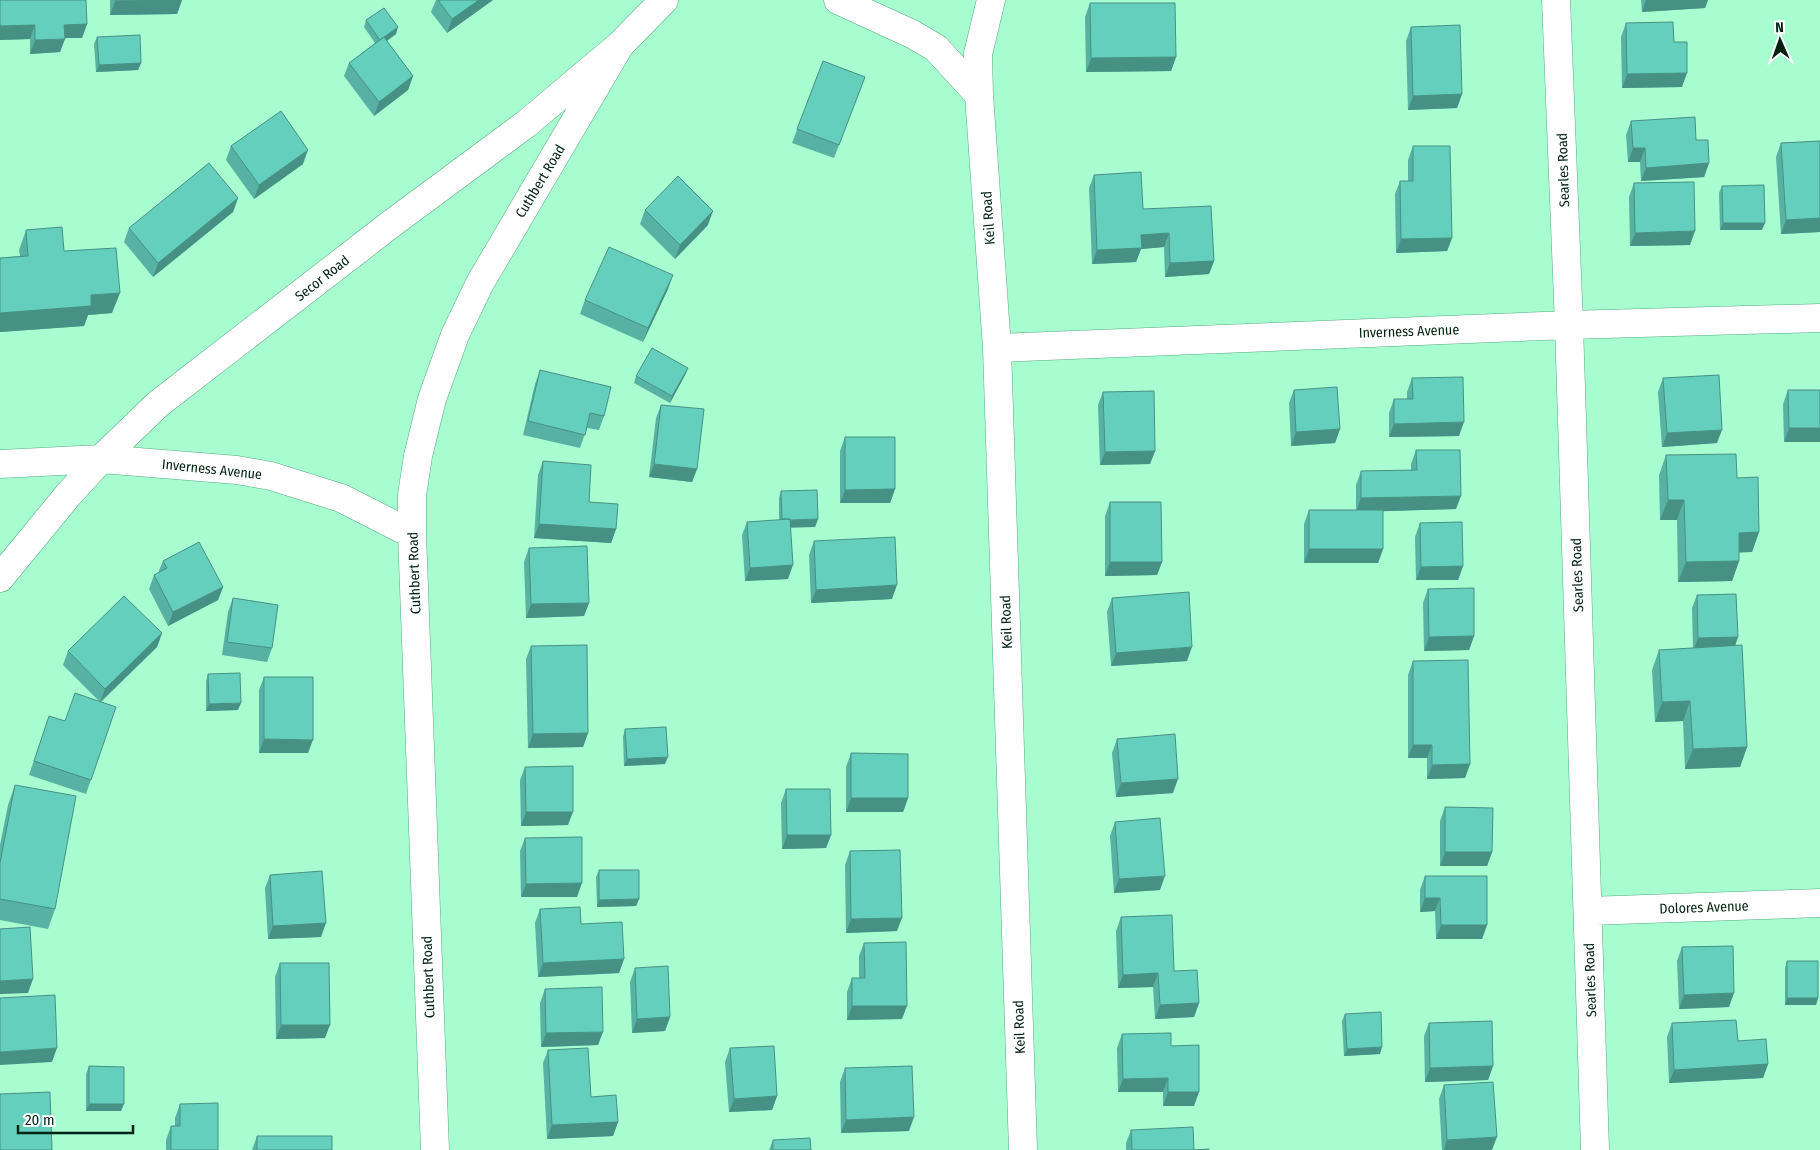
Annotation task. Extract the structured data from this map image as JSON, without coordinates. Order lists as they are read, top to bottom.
{
  "streets": {
    "street": [
      "Searles Road",
      "Cuthbert Road",
      "Keil Road",
      "Secor Road",
      "Inverness Avenue",
      "Dolores Avenue"
    ]
  },
  "crossings": [
    ["Searles Road", "Inverness Avenue"],
    ["Searles Road", "Dolores Avenue"],
    ["Cuthbert Road", "Secor Road"],
    ["Cuthbert Road", "Inverness Avenue"],
    ["Keil Road", "Inverness Avenue"],
    ["Secor Road", "Inverness Avenue"]
  ],
  "scale_bar": "20 m",
  "north": "top"
}
